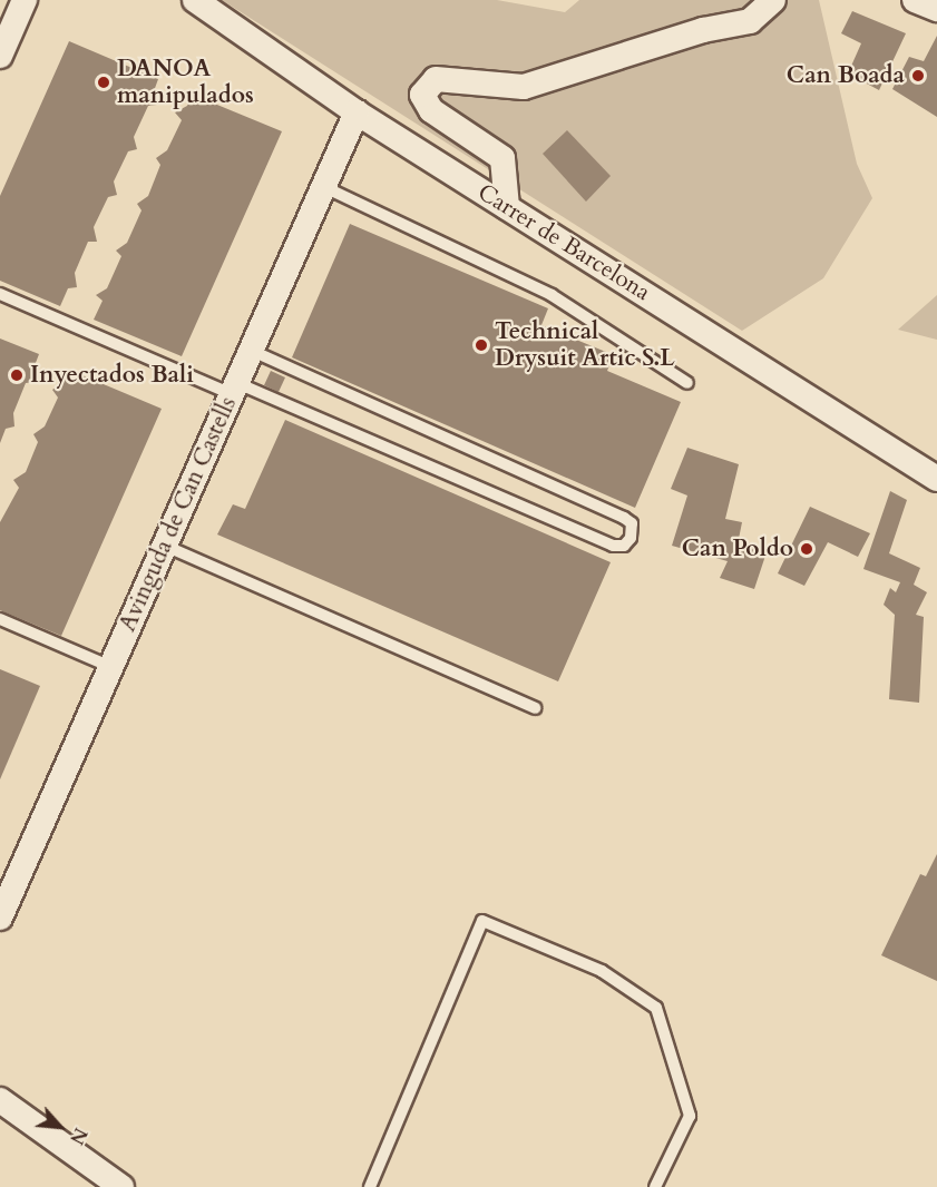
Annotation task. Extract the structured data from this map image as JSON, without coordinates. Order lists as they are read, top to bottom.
{
  "streets": {
    "street": ["Carrer de Barcelona", "Avinguda de Can Castells"]
  },
  "crossings": [
    ["Carrer de Barcelona", "Avinguda de Can Castells"]
  ],
  "places": [
    "Can Boada",
    "DANOA manipulados",
    "Technical Drysuit Artic S.L",
    "Inyectados Bali",
    "Can Poldo"
  ],
  "north": "bottom right"
}
